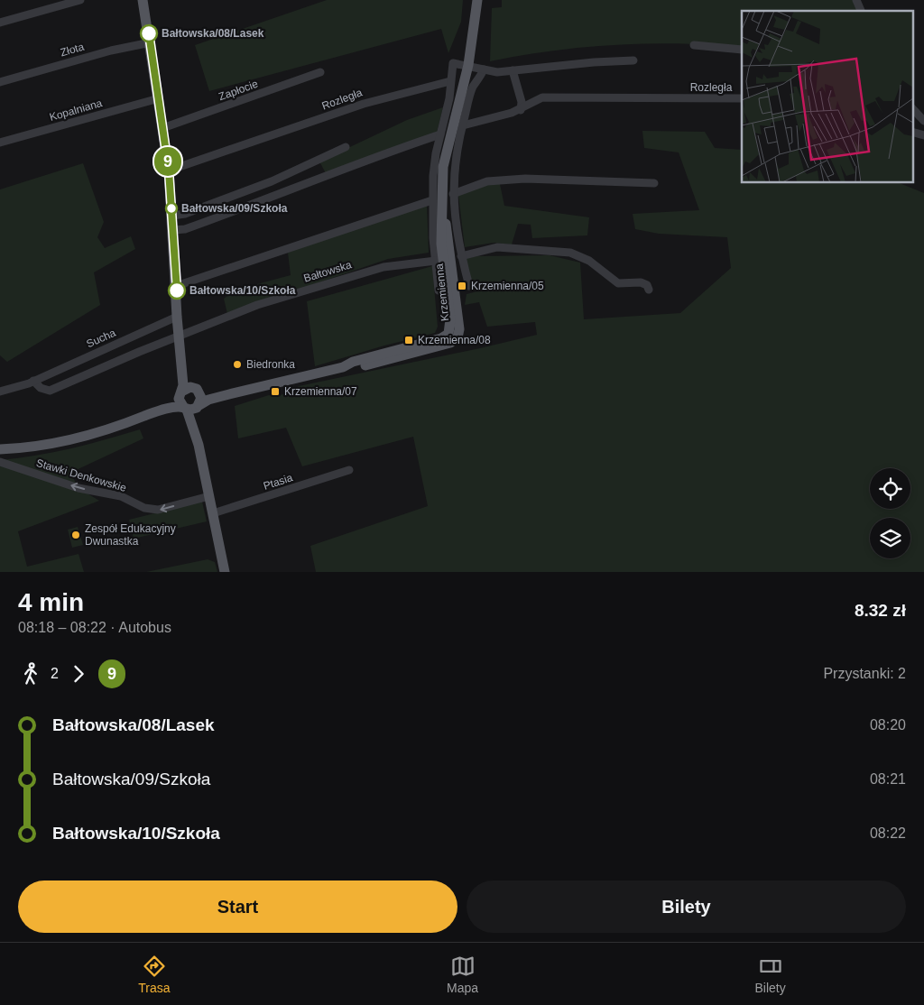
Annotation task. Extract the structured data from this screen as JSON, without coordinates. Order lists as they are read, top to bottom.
{
  "streets": {
    "main road": ["Krzemienna"],
    "street": [
      "Złota",
      "Rozległa",
      "Zapłocie",
      "Kopalniana",
      "Bałtowska",
      "Sucha",
      "Stawki Denkowskie",
      "Ptasia"
    ]
  },
  "crossings": [
    ["Bałtowska", "Sucha"]
  ],
  "one_way": ["Stawki Denkowskie"],
  "places": {
    "other": [
      "Bałtowska/08/Lasek",
      "Bałtowska/09/Szkoła",
      "Bałtowska/10/Szkoła",
      "Biedronka",
      "Zespół Edukacyjny Dwunastka"
    ],
    "transit": ["Krzemienna/05", "Krzemienna/08", "Krzemienna/07"]
  },
  "lines": ["bus line 9"],
  "page": {
    "on_map": "9",
    "heading": ["4 min", "08:18 – 08:22 · Autobus", "8.32 zł"],
    "legs": ["2", "9", "Przystanki: 2"],
    "list": [
      {
        "name": "Bałtowska/08/Lasek",
        "value": "08:20"
      },
      {
        "name": "Bałtowska/09/Szkoła",
        "value": "08:21"
      },
      {
        "name": "Bałtowska/10/Szkoła",
        "value": "08:22"
      }
    ],
    "buttons": ["Start", "Bilety"],
    "tabs": ["Trasa", "Mapa", "Bilety"]
  }
}
